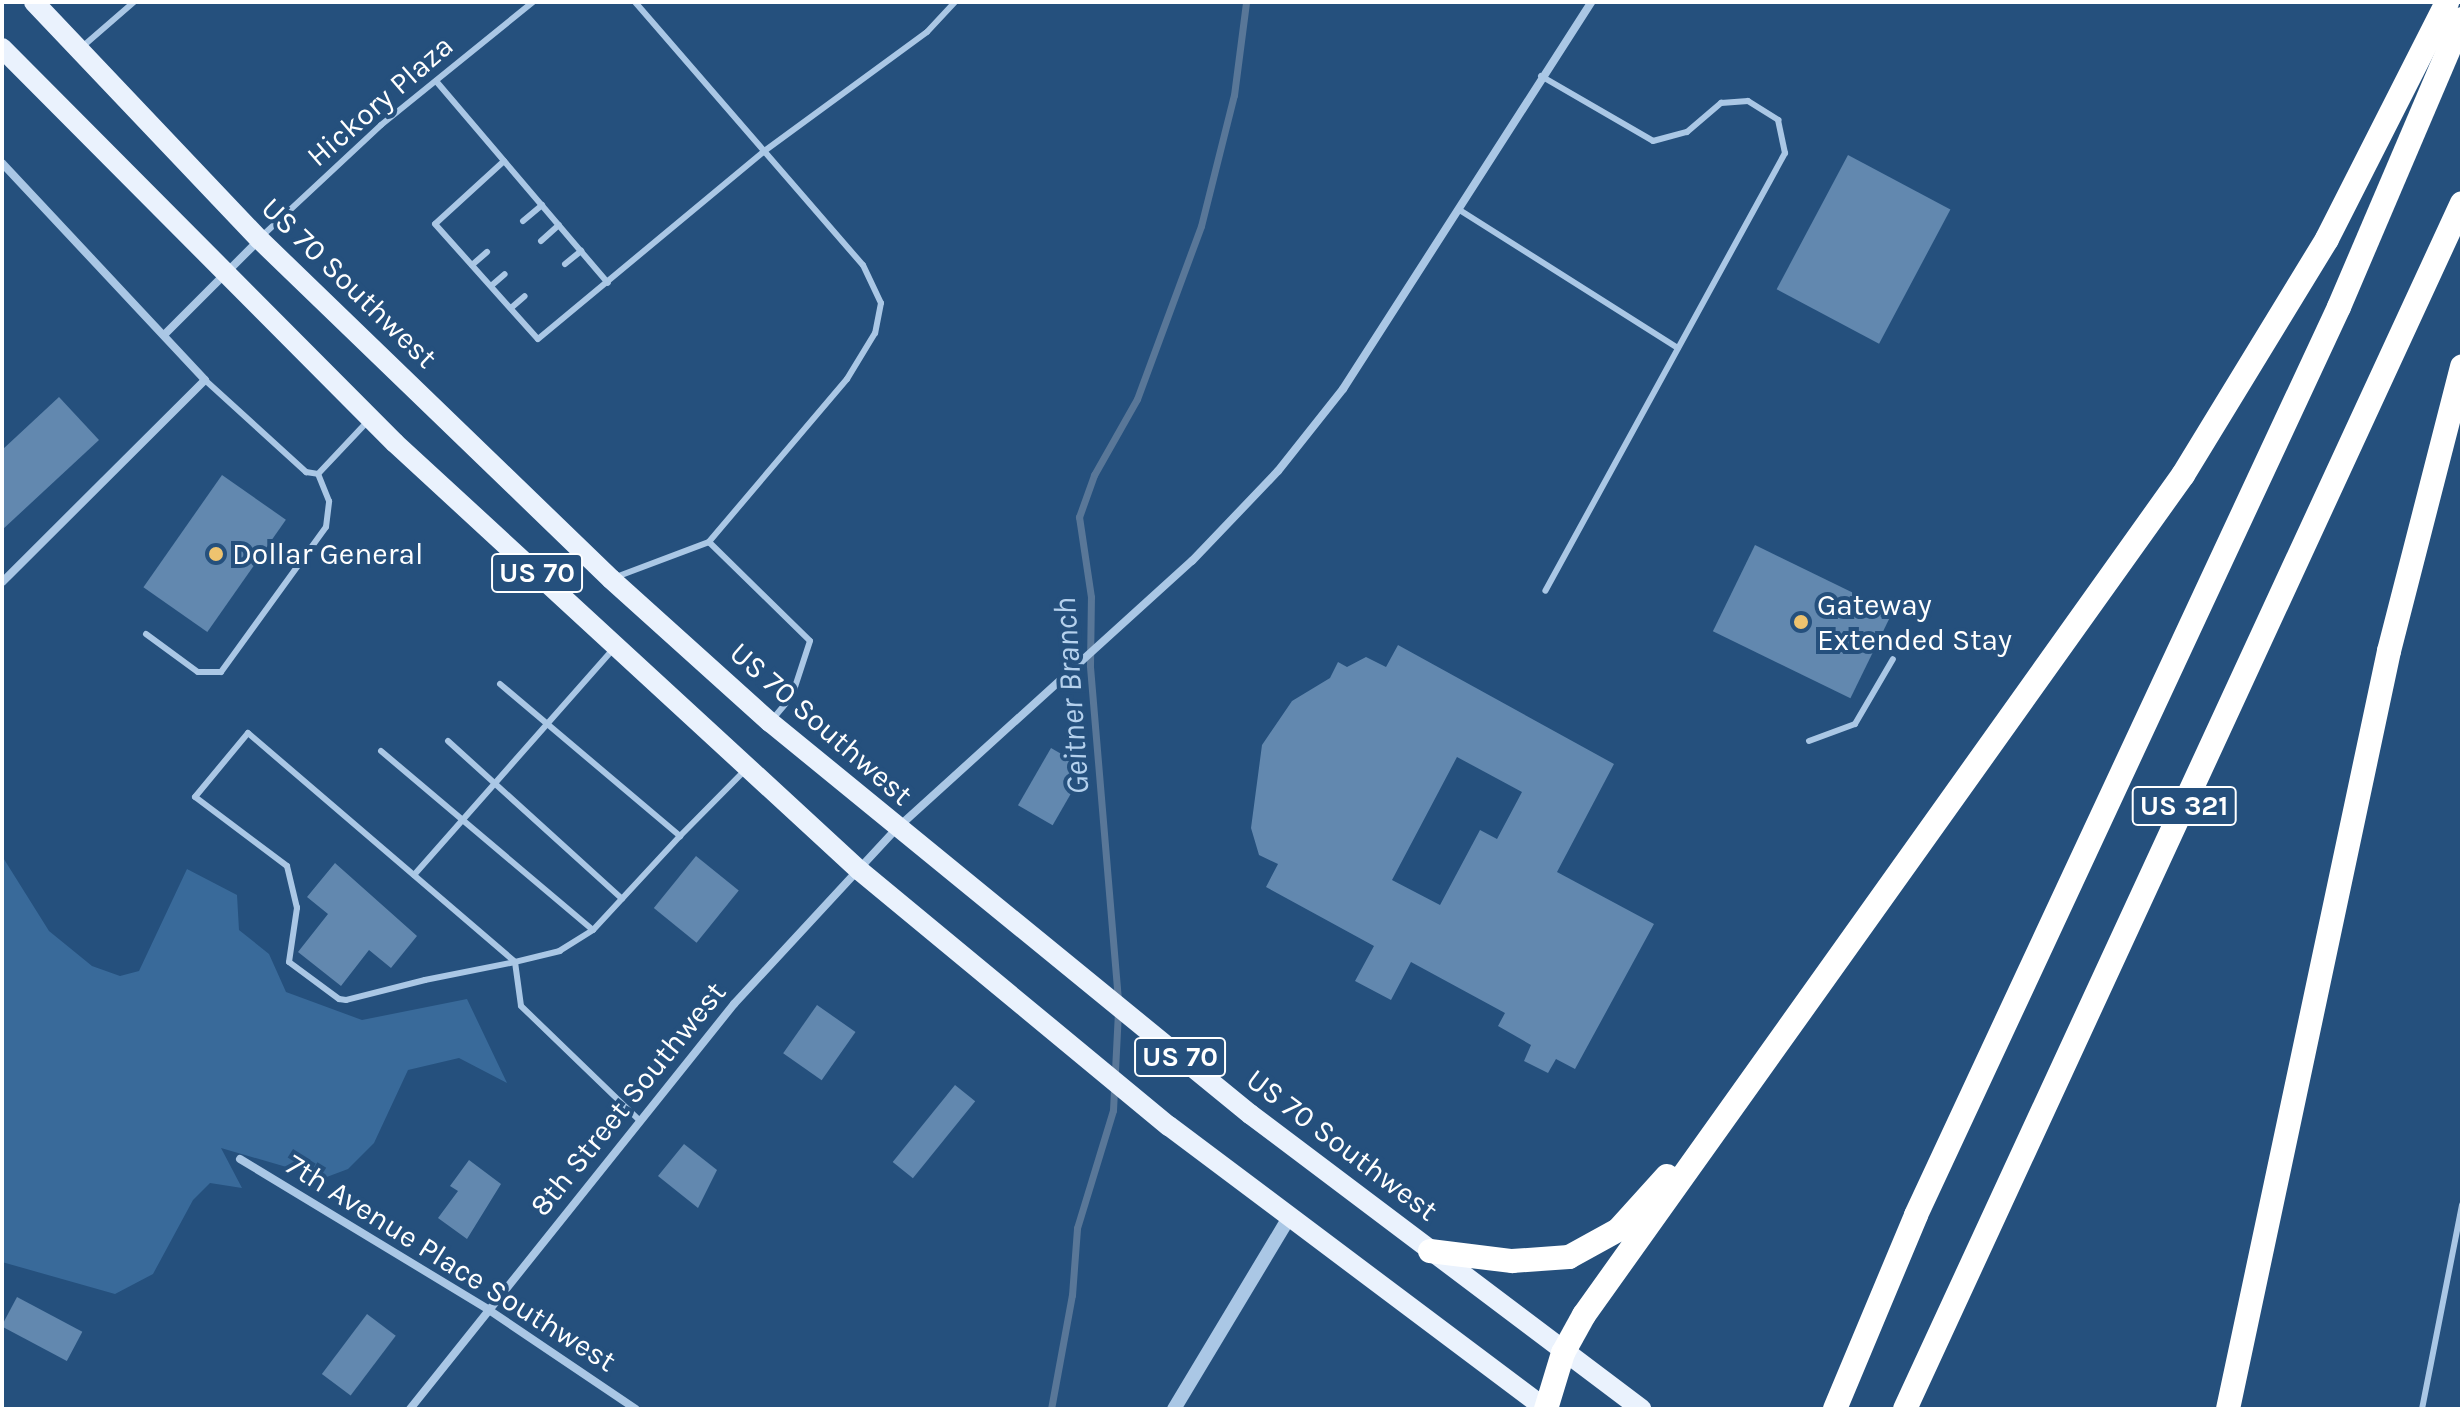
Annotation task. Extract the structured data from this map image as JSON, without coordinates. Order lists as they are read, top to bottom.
{
  "streets": {
    "highway": ["US 321"],
    "main road": ["US 70 Southwest", "US 70"],
    "street": ["8th Street Southwest", "7th Avenue Place Southwest"],
    "lane": ["Hickory Plaza"]
  },
  "crossings": [
    ["Hickory Plaza", "US 70 Southwest"],
    ["US 70 Southwest", "8th Street Southwest"],
    ["US 70", "8th Street Southwest"],
    ["8th Street Southwest", "7th Avenue Place Southwest"]
  ],
  "water": ["Geitner Branch"],
  "places": ["Dollar General", "Gateway Extended Stay"]
}
